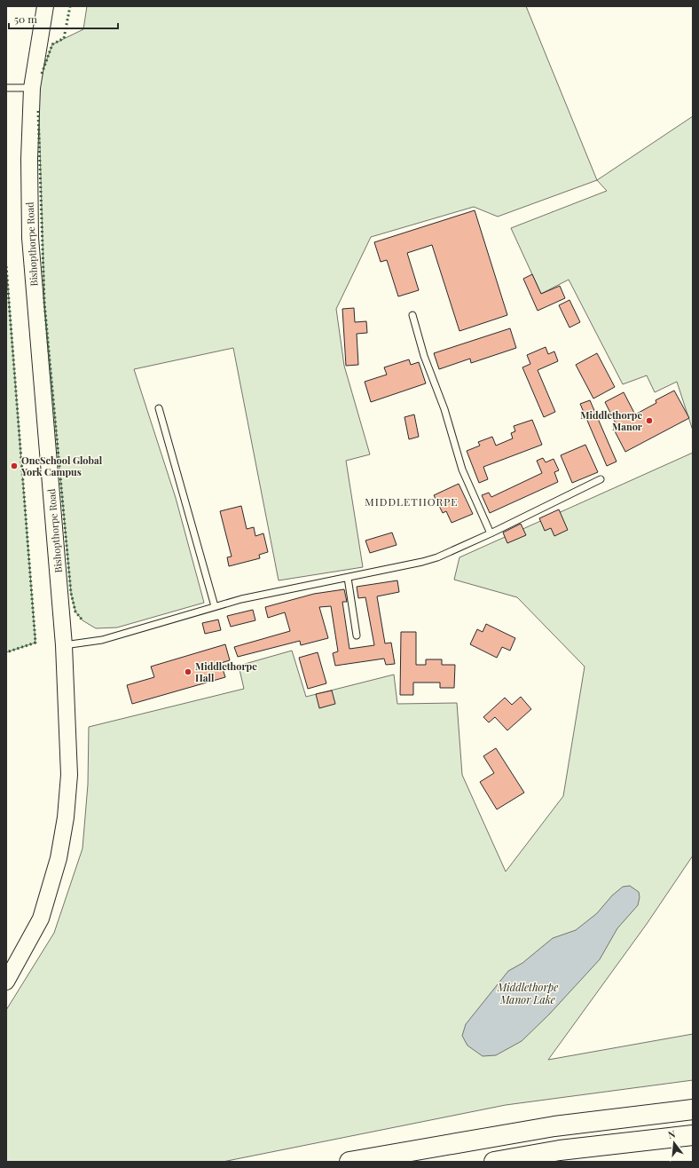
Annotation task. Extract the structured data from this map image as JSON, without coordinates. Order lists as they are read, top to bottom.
{
  "streets": {
    "street": ["Bishopthorpe Road"]
  },
  "districts": ["MIDDLETHORPE"],
  "water": ["Middlethorpe Manor Lake"],
  "places": ["Middlethorpe Manor", "OneSchool Global York Campus", "Middlethorpe Hall"],
  "scale_bar": "50 m",
  "north": "top"
}
